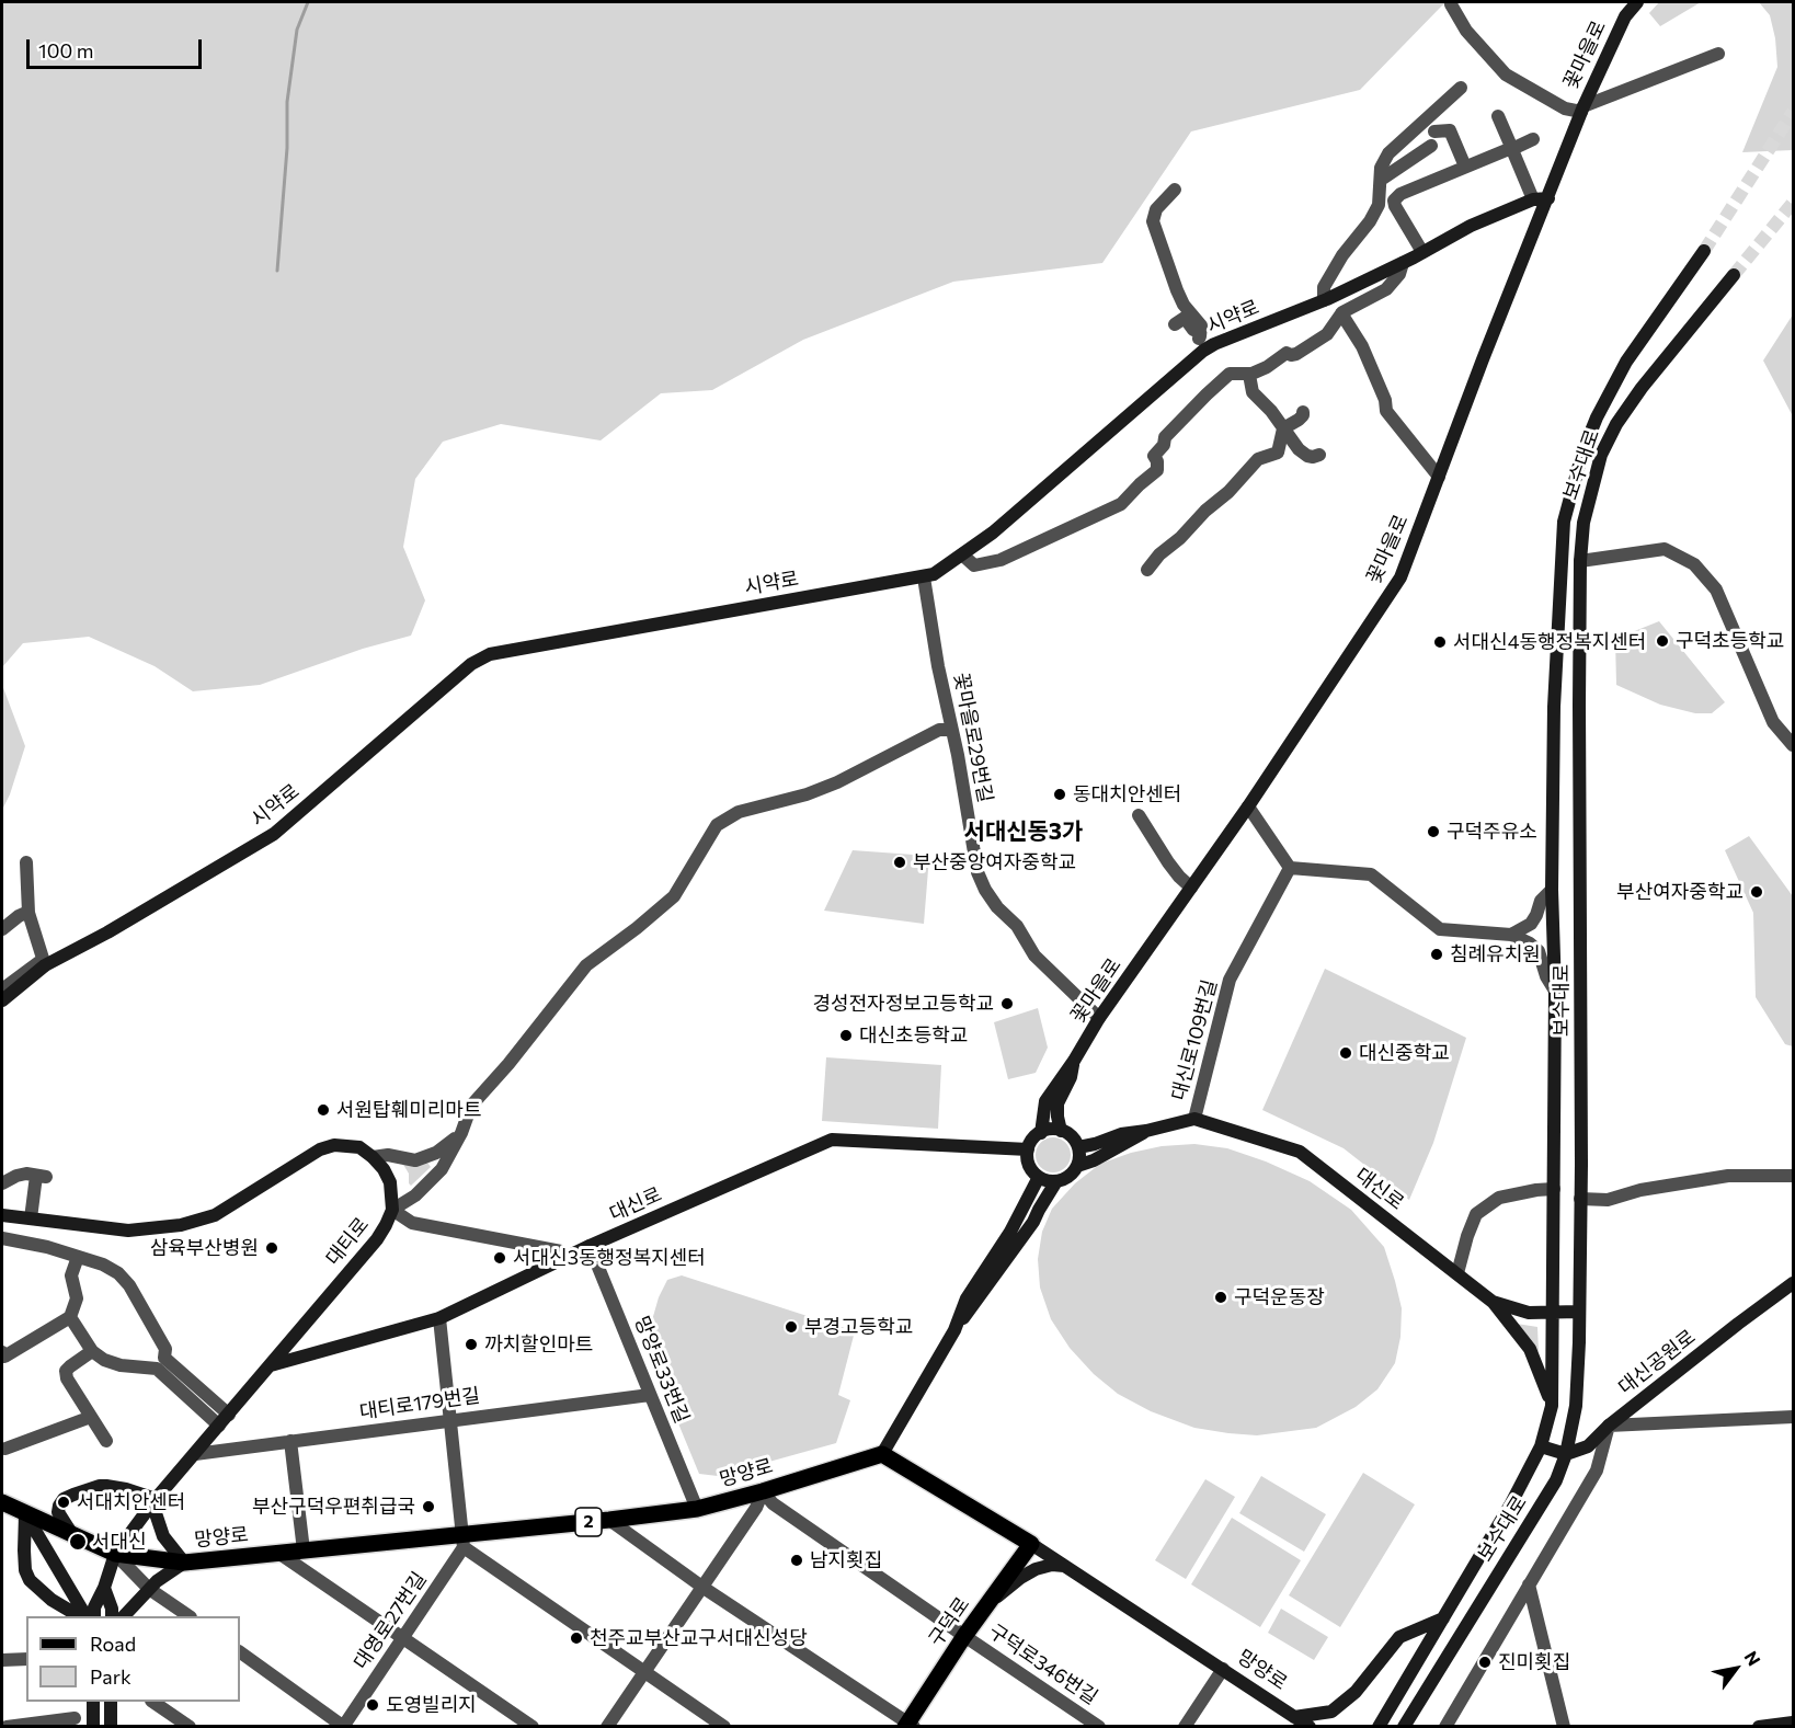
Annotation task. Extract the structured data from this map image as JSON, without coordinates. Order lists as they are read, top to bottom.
{
  "streets": {
    "main road": [
      "꽃마을로",
      "시약로",
      "보수대로",
      "대신로",
      "대티로",
      "대신공원로",
      "망양로",
      "2",
      "구덕로"
    ],
    "street": [
      "꽃마을로29번길",
      "대신로109번길",
      "망양로33번길",
      "대티로179번길",
      "대영로27번길",
      "구덕로346번길"
    ]
  },
  "crossings": [
    ["꽃마을로", "시약로"],
    ["꽃마을로", "꽃마을로29번길"],
    ["꽃마을로", "대신로"],
    ["시약로", "꽃마을로29번길"],
    ["보수대로", "대신로"],
    ["보수대로", "대신공원로"],
    ["대신로109번길", "대신로"],
    ["대신로", "대티로"],
    ["대신로", "망양로33번길"],
    ["대티로", "대티로179번길"],
    ["대티로", "망양로"],
    ["대티로", "2"],
    ["망양로33번길", "대티로179번길"],
    ["망양로33번길", "망양로"],
    ["망양로", "2"],
    ["망양로", "대영로27번길"],
    ["망양로", "구덕로"],
    ["망양로", "구덕로346번길"],
    ["구덕로", "구덕로346번길"]
  ],
  "districts": ["서대신동3가"],
  "places": [
    "구덕초등학교",
    "서대신4동행정복지센터",
    "동대치안센터",
    "구덕주유소",
    "부산중앙여자중학교",
    "부산여자중학교",
    "침례유치원",
    "경성전자정보고등학교",
    "대신초등학교",
    "대신중학교",
    "서원탑훼미리마트",
    "삼육부산병원",
    "서대신3동행정복지센터",
    "구덕운동장",
    "부경고등학교",
    "까치할인마트",
    "서대치안센터",
    "부산구덕우편취급국",
    "서대신",
    "남지횟집",
    "천주교부산교구서대신성당",
    "진미횟집",
    "도영빌리지"
  ],
  "legend": ["Road", "Park"],
  "scale_bar": "100 m",
  "north": "top right"
}
